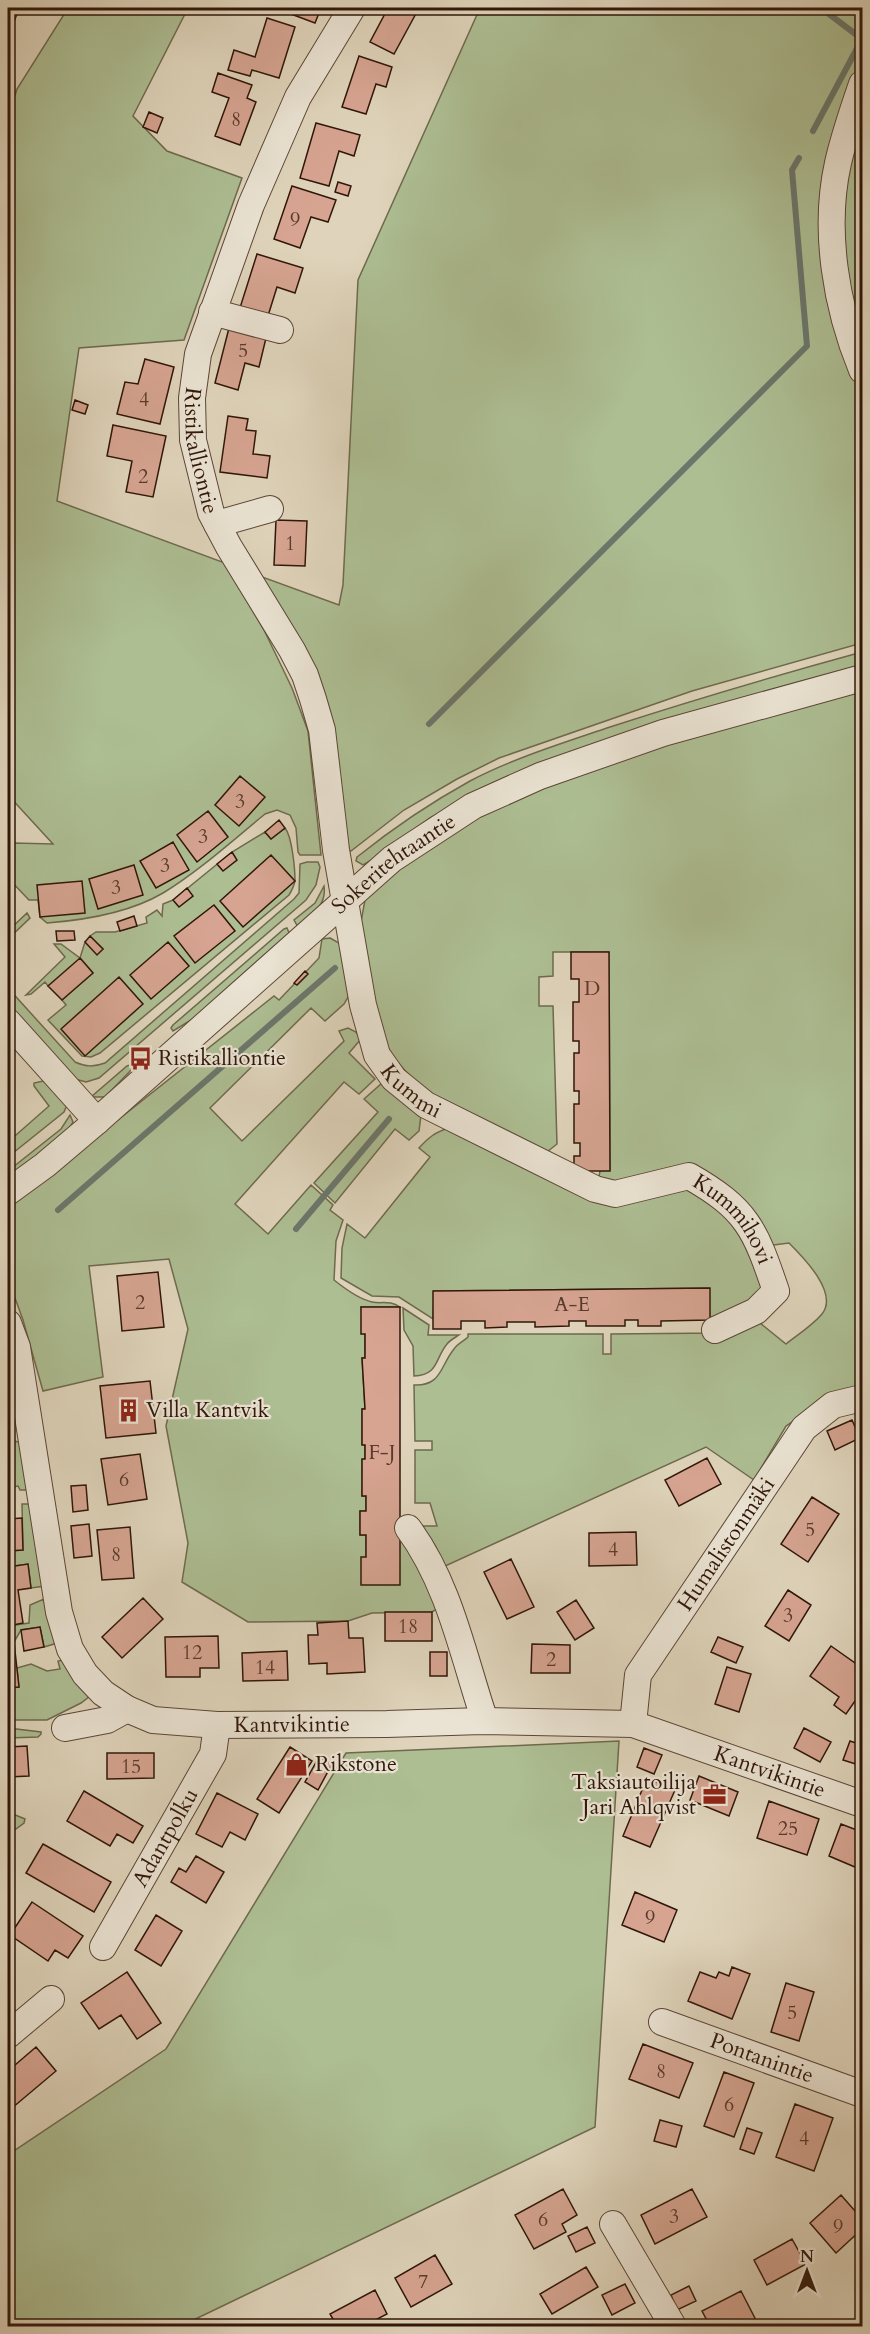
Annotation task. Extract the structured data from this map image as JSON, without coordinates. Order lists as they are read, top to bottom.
{
  "streets": {
    "street": [
      "Ristikalliontie",
      "Sokeritehtaantie",
      "Kummi",
      "Kummihovi",
      "Humalistonmäki",
      "Kantvikintie",
      "Adantpolku",
      "Pontanintie"
    ]
  },
  "crossings": [
    ["Ristikalliontie", "Sokeritehtaantie"],
    ["Ristikalliontie", "Kummi"],
    ["Sokeritehtaantie", "Kummi"],
    ["Kummi", "Kummihovi"],
    ["Humalistonmäki", "Kantvikintie"],
    ["Kantvikintie", "Adantpolku"]
  ],
  "places": {
    "bus stop": ["Ristikalliontie"],
    "building": ["Villa Kantvik"],
    "shop": ["Rikstone"],
    "office": ["Taksiautoilija Jari Ahlqvist"]
  },
  "house_numbers": [
    "8",
    "9",
    "5",
    "4",
    "2",
    "1",
    "3",
    "3",
    "3",
    "3",
    "D",
    "2",
    "A-E",
    "F-J",
    "6",
    "5",
    "4",
    "8",
    "3",
    "18",
    "12",
    "2",
    "14",
    "15",
    "25",
    "9",
    "5",
    "8",
    "6",
    "4",
    "3",
    "6",
    "9",
    "7"
  ],
  "north": "top"
}
